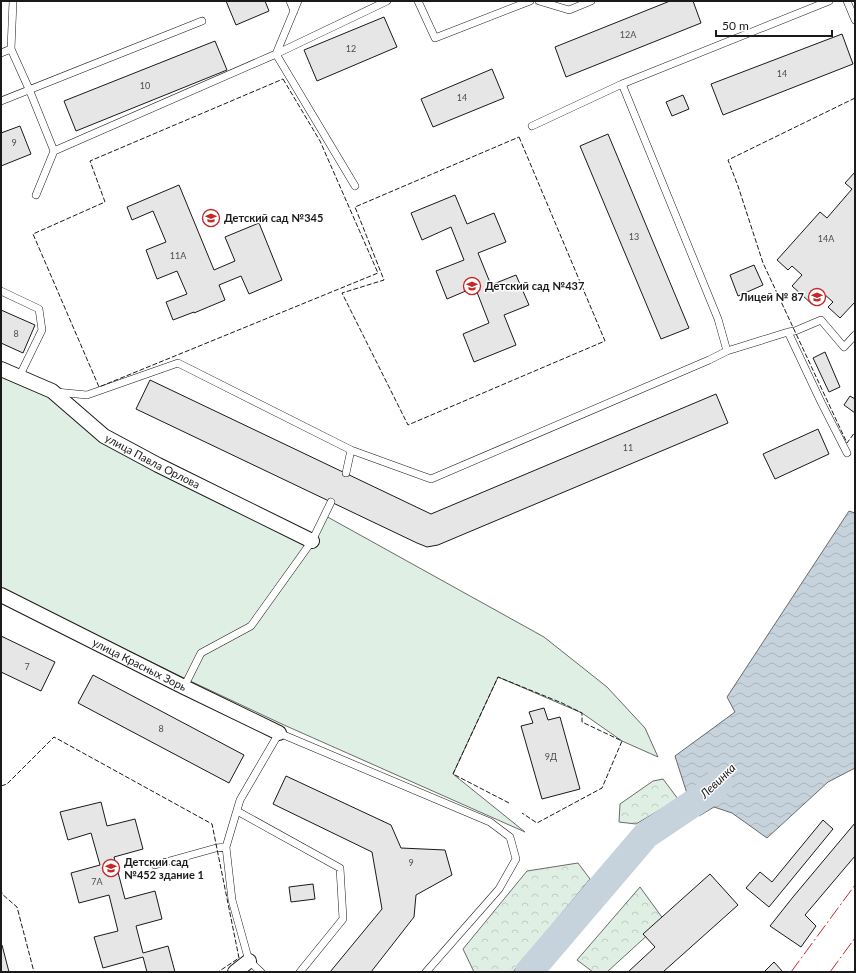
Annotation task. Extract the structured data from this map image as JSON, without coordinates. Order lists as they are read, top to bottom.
{
  "streets": {
    "street": ["улица Павла Орлова", "улица Красных Зорь"]
  },
  "water": ["Левинка"],
  "places": {
    "school or university": [
      "Детский сад №345",
      "Детский сад №437",
      "Лицей № 87",
      "Детский сад №452 здание 1"
    ]
  },
  "house_numbers": [
    "12А",
    "12",
    "14",
    "10",
    "14",
    "9",
    "13",
    "14А",
    "11А",
    "8",
    "11",
    "7",
    "8",
    "9Д",
    "9",
    "7А"
  ],
  "scale_bar": "50 m"
}
